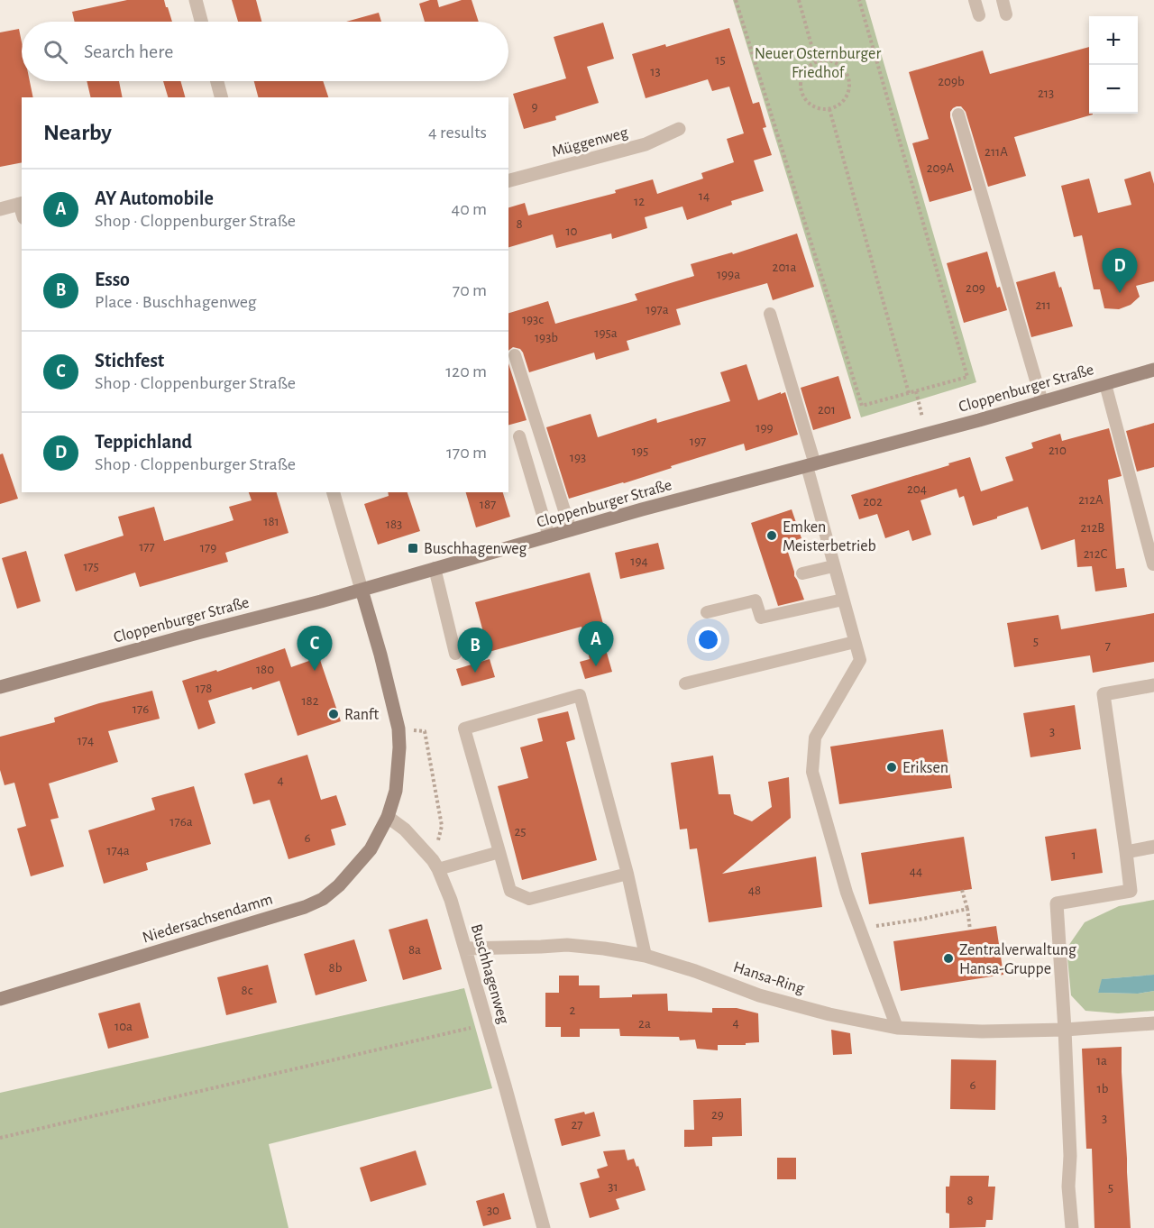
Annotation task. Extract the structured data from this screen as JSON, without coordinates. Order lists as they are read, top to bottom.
{
  "streets": {
    "main road": ["Cloppenburger Straße", "Niedersachsendamm"],
    "street": ["Müggenweg", "Buschhagenweg", "Hansa-Ring"]
  },
  "crossings": [
    ["Niedersachsendamm", "Buschhagenweg"],
    ["Buschhagenweg", "Hansa-Ring"]
  ],
  "parks": ["Neuer Osternburger Friedhof"],
  "places": {
    "other": [
      "Emken Meisterbetrieb",
      "Ranft",
      "Eriksen",
      "Zentralverwaltung Hansa-Gruppe"
    ],
    "transit": ["Buschhagenweg"]
  },
  "house_numbers": [
    "15",
    "13",
    "209b",
    "213",
    "9",
    "211A",
    "209A",
    "14",
    "12",
    "8",
    "10",
    "201a",
    "199a",
    "209",
    "211",
    "197a",
    "193c",
    "195a",
    "193b",
    "201",
    "199",
    "197",
    "210",
    "195",
    "193",
    "204",
    "212A",
    "202",
    "187",
    "181",
    "183",
    "212B",
    "177",
    "179",
    "212C",
    "194",
    "175",
    "5",
    "7",
    "180",
    "178",
    "182",
    "176",
    "3",
    "174",
    "4",
    "176a",
    "25",
    "6",
    "174a",
    "1",
    "44",
    "48",
    "8a",
    "8b",
    "8c",
    "2",
    "4",
    "2a",
    "10a",
    "1a",
    "6",
    "1b",
    "29",
    "3",
    "27",
    "31",
    "5",
    "8",
    "30"
  ],
  "page": {
    "map_buttons": ["+", "−"],
    "search": "Search here",
    "heading": ["Nearby", "4 results"],
    "list": [
      {
        "mark": "A",
        "name": "AY Automobile",
        "note": "Shop · Cloppenburger Straße",
        "value": "40 m"
      },
      {
        "mark": "B",
        "name": "Esso",
        "note": "Place · Buschhagenweg",
        "value": "70 m"
      },
      {
        "mark": "C",
        "name": "Stichfest",
        "note": "Shop · Cloppenburger Straße",
        "value": "120 m"
      },
      {
        "mark": "D",
        "name": "Teppichland",
        "note": "Shop · Cloppenburger Straße",
        "value": "170 m"
      }
    ],
    "pins": [
      "D",
      "A",
      "C",
      "B"
    ]
  }
}
